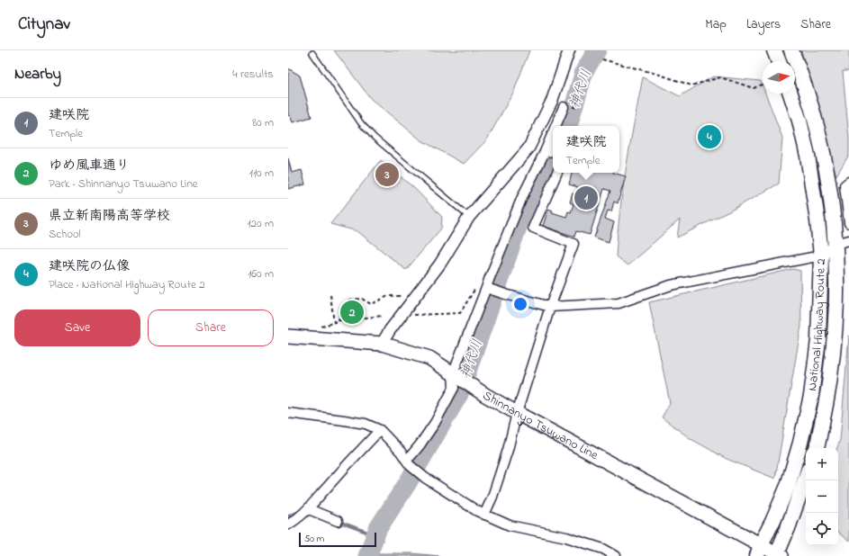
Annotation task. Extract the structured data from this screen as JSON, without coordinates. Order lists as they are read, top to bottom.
{
  "streets": {
    "highway": ["National Highway Route 2"],
    "main road": ["Shinnanyo Tsuwano Line"]
  },
  "crossings": [
    ["National Highway Route 2", "Shinnanyo Tsuwano Line"]
  ],
  "water": ["神代川"],
  "scale_bar": "50 m",
  "north": "right",
  "page": {
    "header": "Citynav",
    "nav": ["Map", "Layers", "Share"],
    "heading": ["Nearby", "4 results"],
    "list": [
      {
        "mark": "1",
        "name": "建咲院",
        "note": "Temple",
        "value": "80 m"
      },
      {
        "mark": "2",
        "name": "ゆめ風車通り",
        "note": "Park · Shinnanyo Tsuwano Line",
        "value": "110 m"
      },
      {
        "mark": "3",
        "name": "県立新南陽高等学校",
        "note": "School",
        "value": "120 m"
      },
      {
        "mark": "4",
        "name": "建咲院の仏像",
        "note": "Place · National Highway Route 2",
        "value": "160 m"
      }
    ],
    "pins": [
      "4",
      "3",
      "1",
      "2"
    ],
    "popup": ["建咲院", "Temple"],
    "buttons": ["Save", "Share"],
    "map_buttons": ["+", "−"],
    "scale": "50 m"
  }
}
